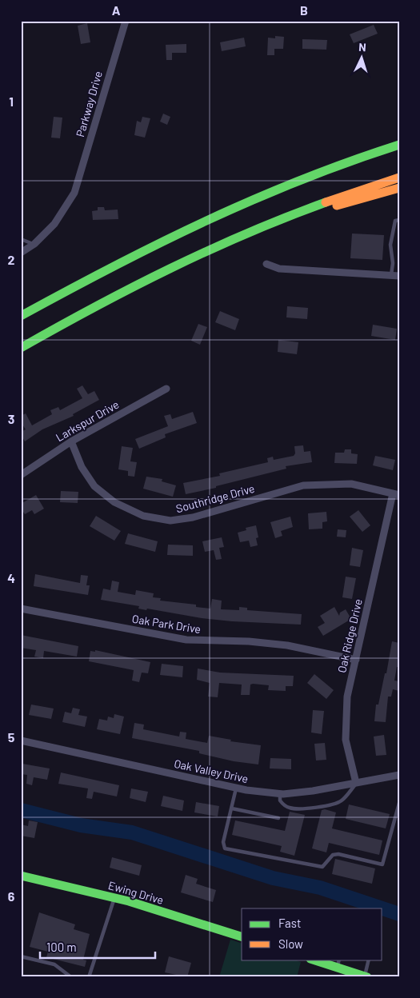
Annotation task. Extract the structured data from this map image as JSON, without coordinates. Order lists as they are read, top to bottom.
{
  "streets": {
    "main road": ["Ewing Drive"],
    "street": [
      "Parkway Drive",
      "Larkspur Drive",
      "Southridge Drive",
      "Oak Park Drive",
      "Oak Ridge Drive",
      "Oak Valley Drive"
    ]
  },
  "crossings": [
    ["Larkspur Drive", "Southridge Drive"],
    ["Southridge Drive", "Oak Ridge Drive"],
    ["Oak Park Drive", "Oak Ridge Drive"],
    ["Oak Ridge Drive", "Oak Valley Drive"]
  ],
  "legend": ["Fast", "Slow"],
  "scale_bar": "100 m",
  "north": "top",
  "grid": {
    "columns": ["A", "B"],
    "rows": [
      "1",
      "2",
      "3",
      "4",
      "5",
      "6"
    ]
  }
}
